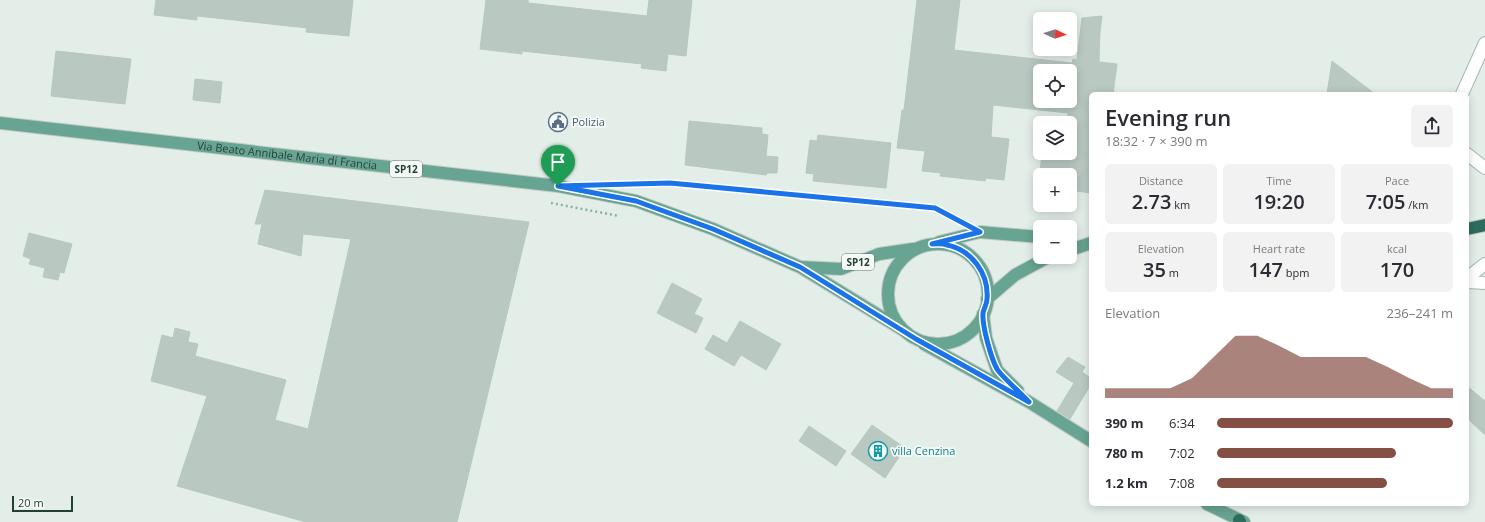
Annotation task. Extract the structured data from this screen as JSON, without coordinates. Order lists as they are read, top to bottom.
{
  "streets": {
    "main road": ["Via Beato Annibale Maria di Francia", "SP12"]
  },
  "places": {
    "public building": ["Polizia"],
    "building": ["villa Cenzina"]
  },
  "scale_bar": "20 m",
  "north": "right",
  "page": {
    "map_buttons": ["+", "−"],
    "heading": ["Evening run", "18:32 · 7 × 390 m"],
    "stats": [
      ["Distance", "2.73 km"],
      ["Time", "19:20"],
      ["Pace", "7:05 /km"],
      ["Elevation", "35 m"],
      ["Heart rate", "147 bpm"],
      ["kcal", "170"]
    ],
    "chart": ["Elevation", "236–241 m"],
    "list": [
      {
        "name": "390 m",
        "note": "6:34"
      },
      {
        "name": "780 m",
        "note": "7:02"
      },
      {
        "name": "1.2 km",
        "note": "7:08"
      }
    ],
    "scale": "20 m"
  }
}
